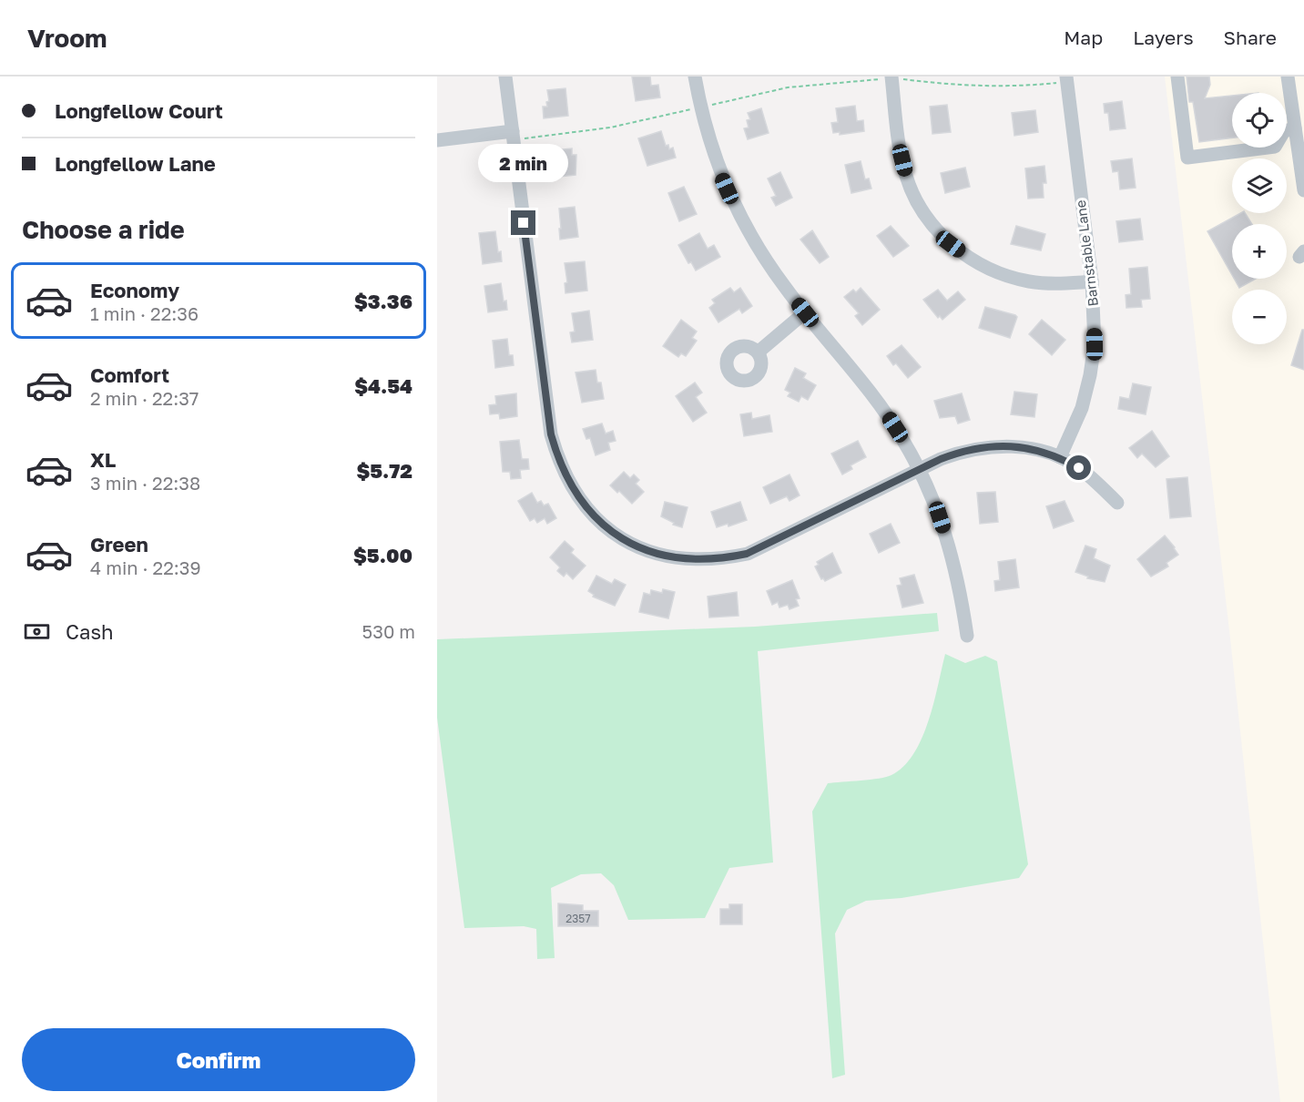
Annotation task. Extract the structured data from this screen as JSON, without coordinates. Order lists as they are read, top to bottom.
{
  "streets": {
    "street": ["Barnstable Lane"]
  },
  "house_numbers": ["2357"],
  "page": {
    "header": "Vroom",
    "nav": ["Map", "Layers", "Share"],
    "banner": ["Longfellow Court", "Longfellow Lane"],
    "map_buttons": ["+", "−"],
    "bubble": "2 min",
    "heading": "Choose a ride",
    "list": [
      {
        "name": "Economy",
        "note": "1 min · 22:36",
        "value": "$3.36"
      },
      {
        "name": "Comfort",
        "note": "2 min · 22:37",
        "value": "$4.54"
      },
      {
        "name": "XL",
        "note": "3 min · 22:38",
        "value": "$5.72"
      },
      {
        "name": "Green",
        "note": "4 min · 22:39",
        "value": "$5.00"
      }
    ],
    "pay": ["Cash", "530 m"],
    "buttons": "Confirm"
  }
}
